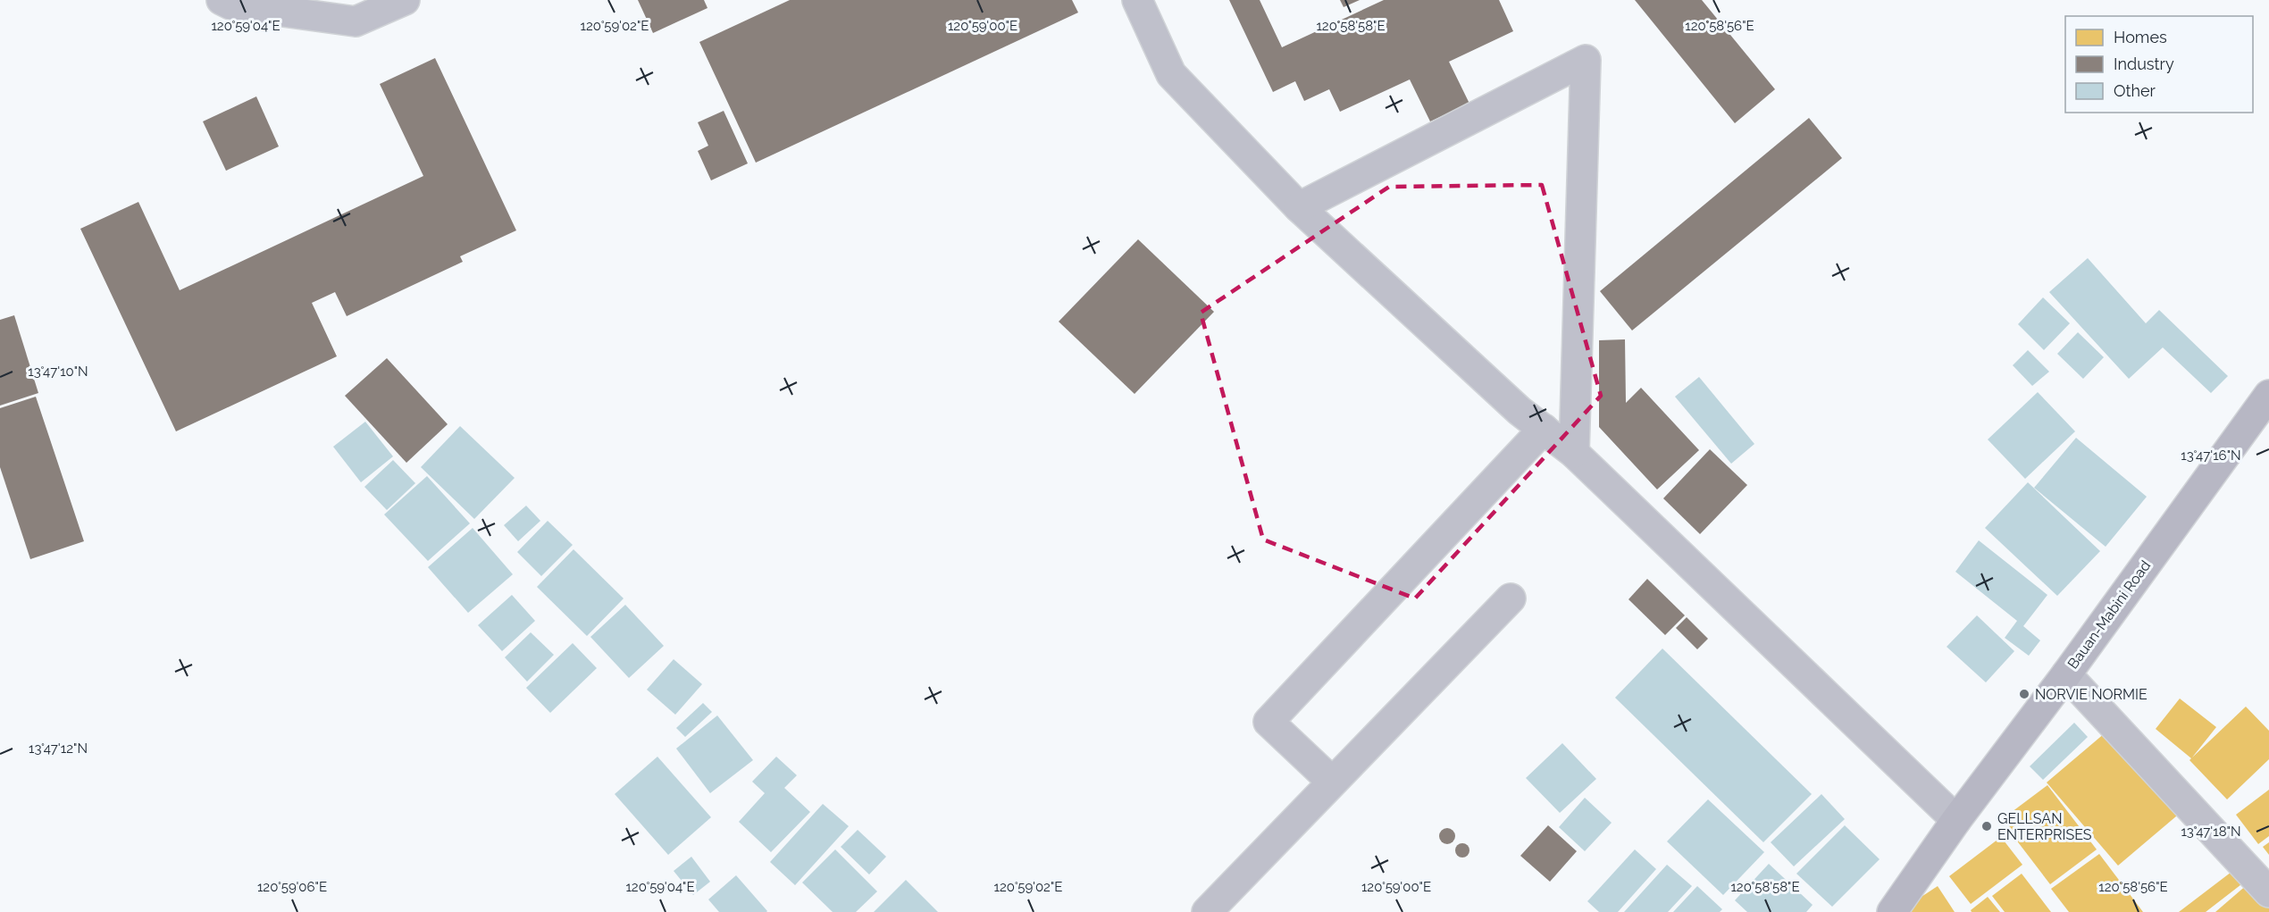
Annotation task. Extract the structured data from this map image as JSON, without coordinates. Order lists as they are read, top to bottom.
{
  "streets": {
    "main road": ["Bauan-Mabini Road"]
  },
  "places": ["NORVIE NORMIE", "GELLSAN ENTERPRISES"],
  "legend": ["Homes", "Industry", "Other"],
  "coordinates": [
    "120°59'04\"E",
    "120°59'02\"E",
    "120°59'00\"E",
    "120°58'58\"E",
    "120°58'56\"E",
    "13°47'10\"N",
    "13°47'16\"N",
    "13°47'12\"N",
    "13°47'18\"N",
    "120°59'06\"E"
  ]
}
